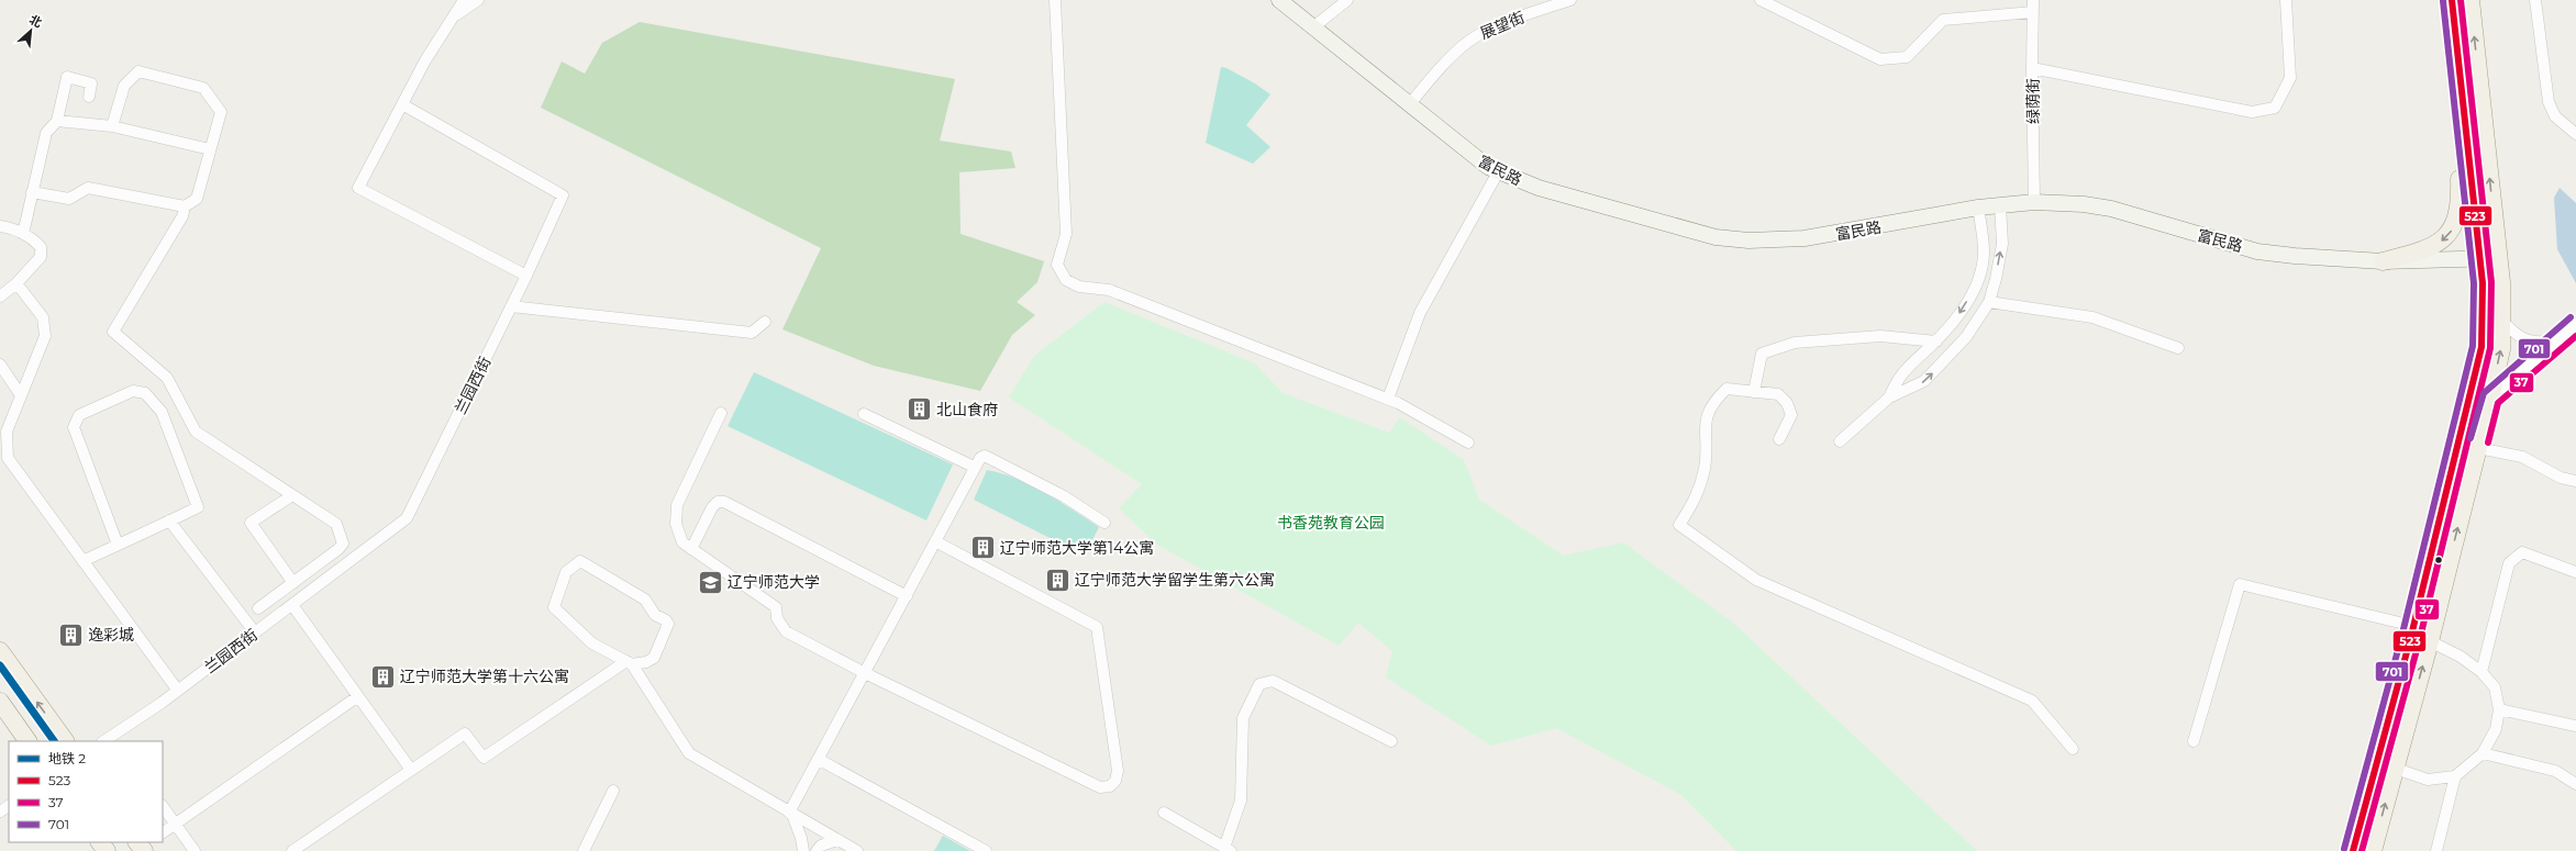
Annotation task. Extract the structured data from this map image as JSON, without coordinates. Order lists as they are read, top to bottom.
{
  "streets": {
    "street": [
      "展望街",
      "绿荫街",
      "富民路",
      "兰园西街"
    ]
  },
  "crossings": [
    ["展望街", "富民路"],
    ["绿荫街", "富民路"]
  ],
  "parks": ["书香苑教育公园"],
  "places": {
    "building": [
      "北山食府",
      "辽宁师范大学第14公寓",
      "辽宁师范大学留学生第六公寓",
      "逸彩城",
      "辽宁师范大学第十六公寓"
    ],
    "school or university": ["辽宁师范大学"]
  },
  "lines": [
    "transit line 523",
    "transit line 37",
    "transit line 701",
    "metro line 2"
  ],
  "legend": [
    "地铁 2",
    "523",
    "37",
    "701"
  ],
  "north": "top right"
}
